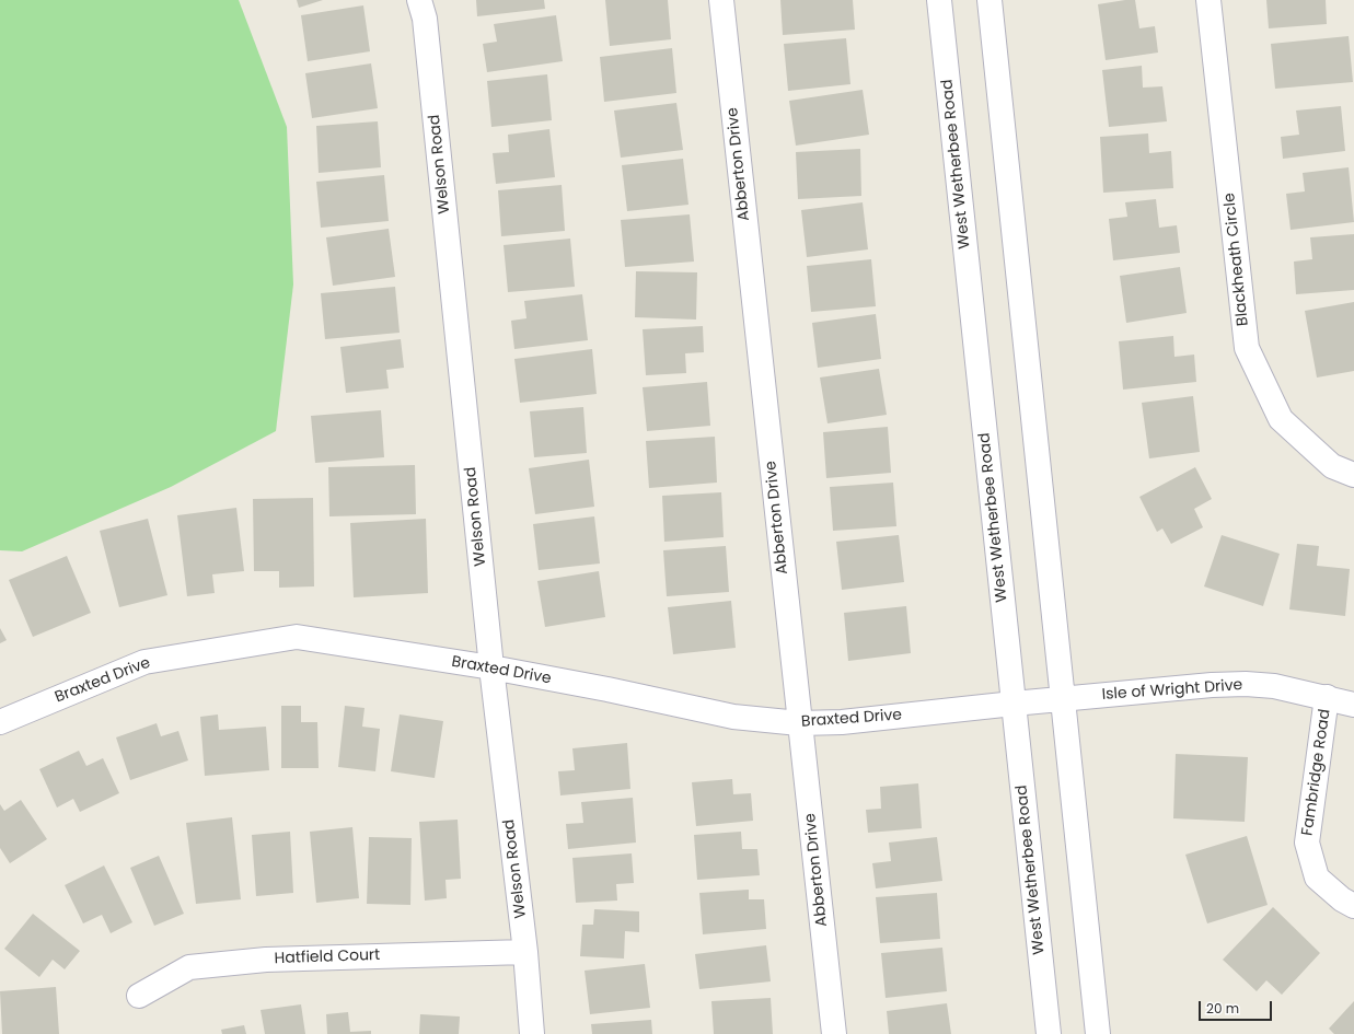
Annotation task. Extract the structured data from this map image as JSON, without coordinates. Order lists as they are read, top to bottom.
{
  "streets": {
    "street": [
      "Welson Road",
      "Abberton Drive",
      "West Wetherbee Road",
      "Blackheath Circle",
      "Braxted Drive",
      "Isle of Wright Drive",
      "Fambridge Road",
      "Hatfield Court"
    ]
  },
  "crossings": [
    ["Welson Road", "Braxted Drive"],
    ["Welson Road", "Hatfield Court"],
    ["Abberton Drive", "Braxted Drive"],
    ["West Wetherbee Road", "Braxted Drive"],
    ["West Wetherbee Road", "Isle of Wright Drive"],
    ["Braxted Drive", "Isle of Wright Drive"],
    ["Isle of Wright Drive", "Fambridge Road"]
  ],
  "scale_bar": "20 m"
}
